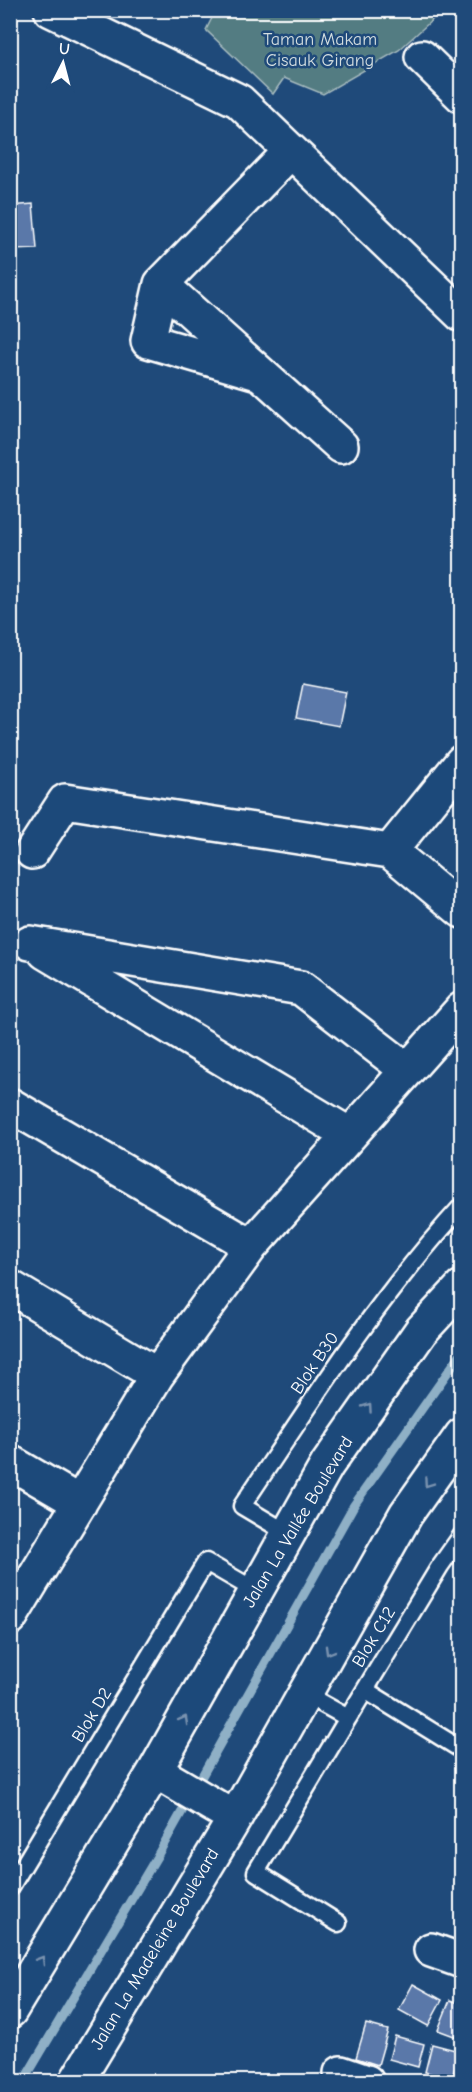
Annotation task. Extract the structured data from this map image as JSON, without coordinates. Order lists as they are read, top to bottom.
{
  "streets": {
    "street": ["Jalan La Vallée Boulevard", "Jalan La Madeleine Boulevard"],
    "lane": ["Blok B30", "Blok C12", "Blok D2"]
  },
  "crossings": [
    ["Blok B30", "Jalan La Vallée Boulevard"],
    ["Jalan La Vallée Boulevard", "Blok D2"]
  ],
  "parks": ["Taman Makam Cisauk Girang"],
  "north": "top"
}
